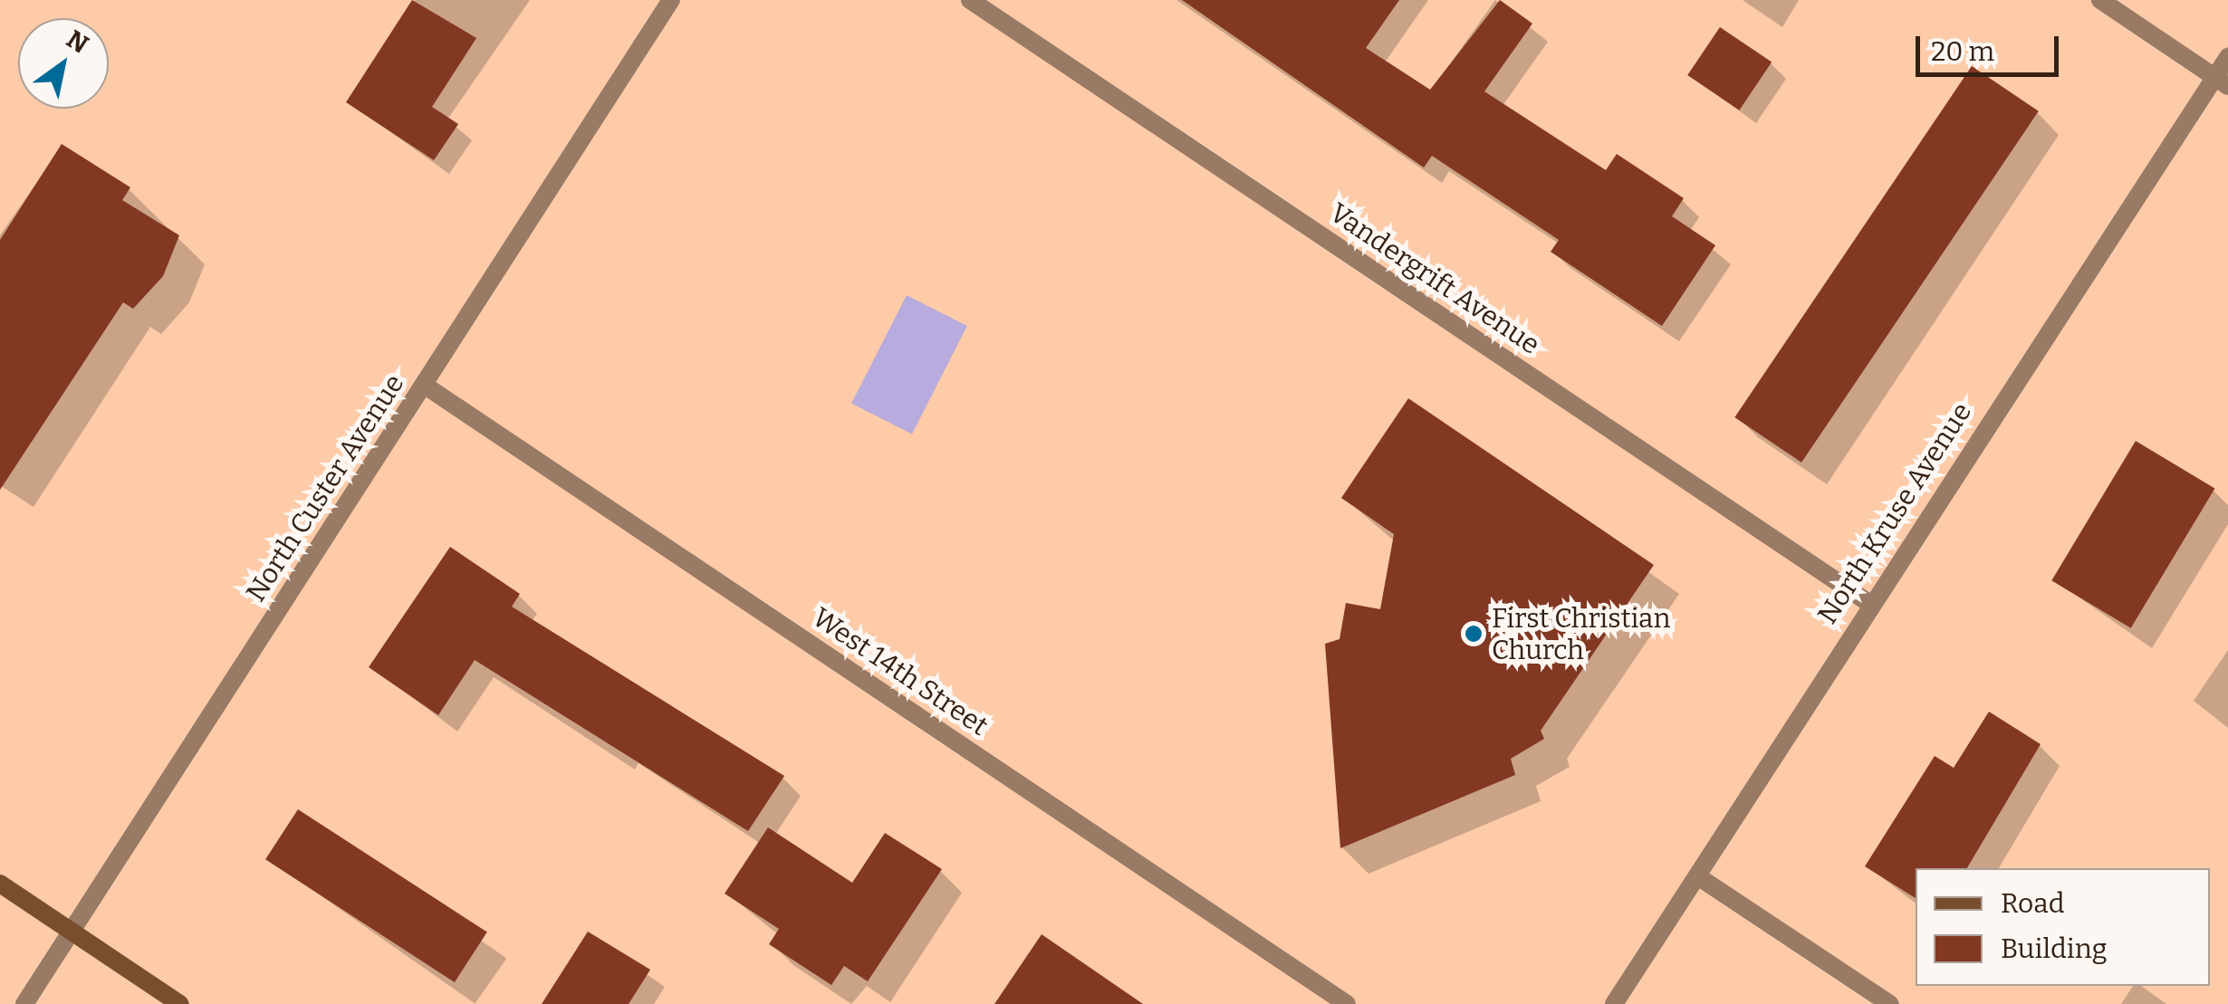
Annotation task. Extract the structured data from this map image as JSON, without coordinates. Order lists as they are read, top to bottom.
{
  "streets": {
    "street": [
      "Vandergrift Avenue",
      "North Custer Avenue",
      "North Kruse Avenue",
      "West 14th Street"
    ]
  },
  "crossings": [
    ["Vandergrift Avenue", "North Kruse Avenue"],
    ["North Custer Avenue", "West 14th Street"]
  ],
  "places": ["First Christian Church"],
  "legend": ["Road", "Building"],
  "scale_bar": "20 m",
  "north": "top right"
}
